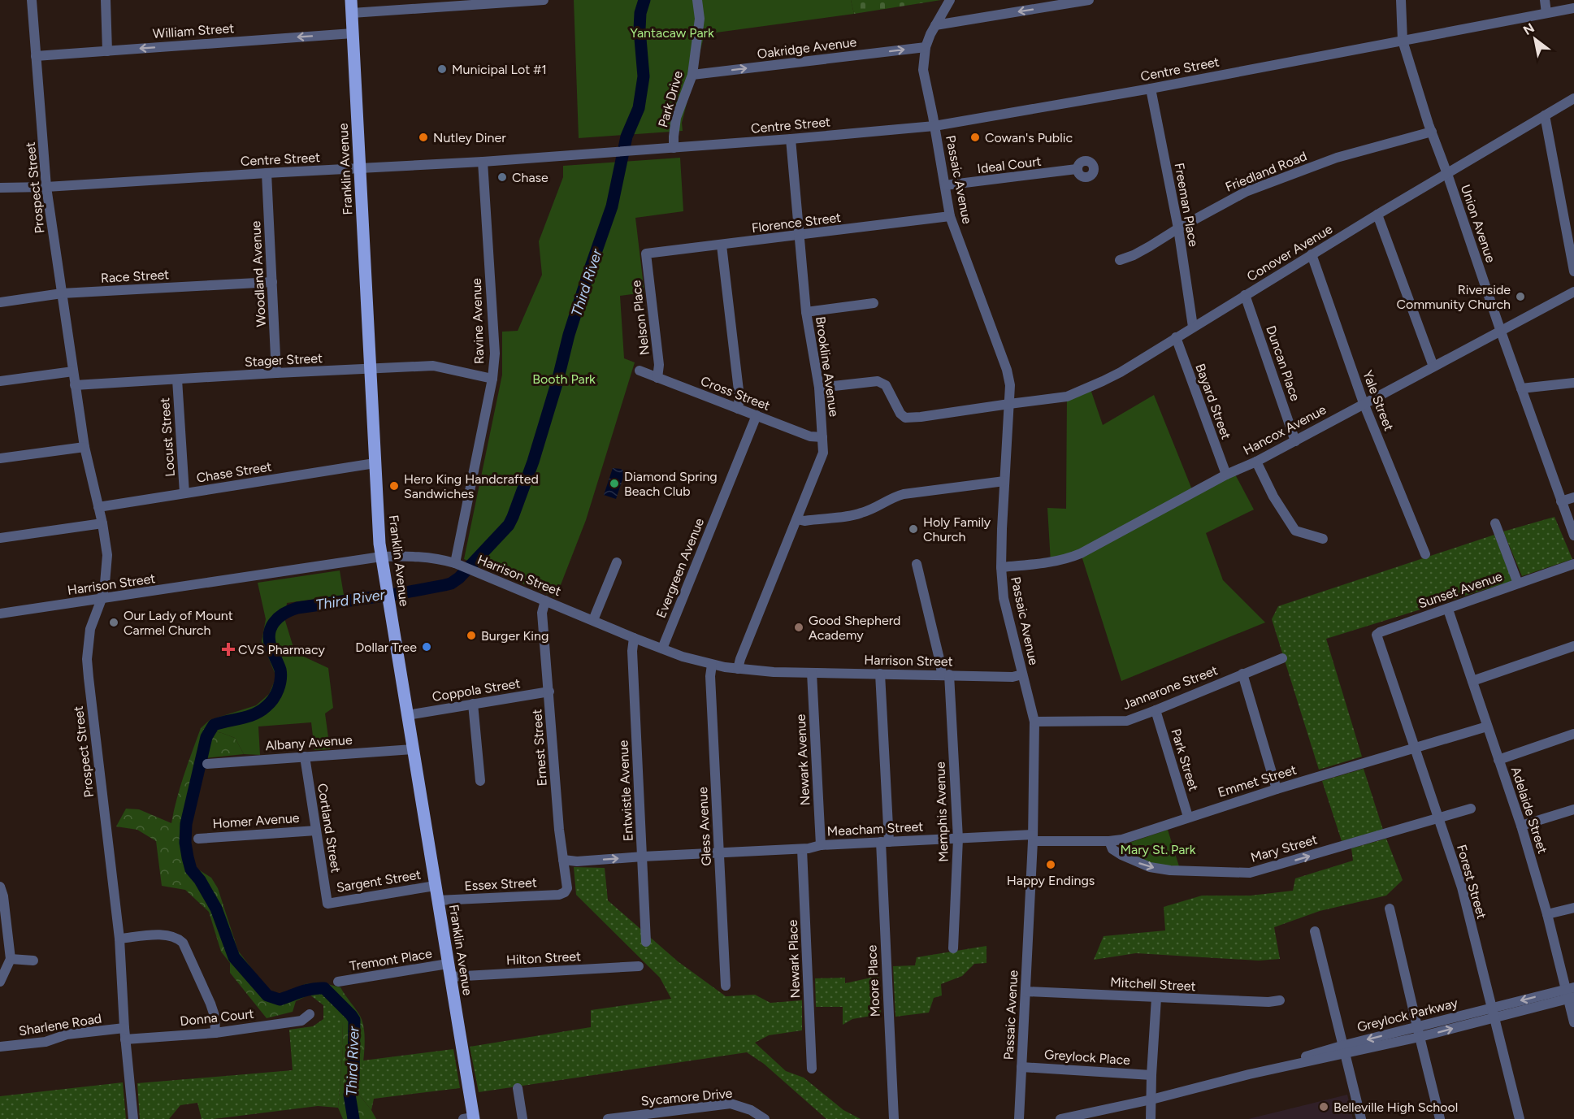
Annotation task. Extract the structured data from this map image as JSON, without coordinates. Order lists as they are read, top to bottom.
{
  "streets": {
    "main road": ["Franklin Avenue"],
    "street": [
      "William Street",
      "Oakridge Avenue",
      "Centre Street",
      "Park Drive",
      "Ideal Court",
      "Friedland Road",
      "Passaic Avenue",
      "Prospect Street",
      "Freeman Place",
      "Florence Street",
      "Union Avenue",
      "Conover Avenue",
      "Woodland Avenue",
      "Race Street",
      "Nelson Place",
      "Ravine Avenue",
      "Stager Street",
      "Duncan Place",
      "Brookline Avenue",
      "Cross Street",
      "Yale Street",
      "Bayard Street",
      "Hancox Avenue",
      "Locust Street",
      "Chase Street",
      "Evergreen Avenue",
      "Harrison Street",
      "Sunset Avenue",
      "Jannarone Street",
      "Coppola Street",
      "Albany Avenue",
      "Ernest Street",
      "Newark Avenue",
      "Park Street",
      "Emmet Street",
      "Entwistle Avenue",
      "Adelaide Street",
      "Memphis Avenue",
      "Homer Avenue",
      "Gless Avenue",
      "Cortland Street",
      "Meacham Street",
      "Mary Street",
      "Sargent Street",
      "Forest Street",
      "Essex Street",
      "Hilton Street",
      "Newark Place",
      "Tremont Place",
      "Moore Place",
      "Mitchell Street",
      "Greylock Parkway",
      "Donna Court",
      "Sharlene Road",
      "Greylock Place",
      "Sycamore Drive"
    ]
  },
  "crossings": [
    ["William Street", "Franklin Avenue"],
    ["William Street", "Prospect Street"],
    ["Oakridge Avenue", "Park Drive"],
    ["Oakridge Avenue", "Passaic Avenue"],
    ["Centre Street", "Park Drive"],
    ["Centre Street", "Franklin Avenue"],
    ["Centre Street", "Passaic Avenue"],
    ["Centre Street", "Prospect Street"],
    ["Centre Street", "Freeman Place"],
    ["Centre Street", "Union Avenue"],
    ["Centre Street", "Woodland Avenue"],
    ["Centre Street", "Ravine Avenue"],
    ["Centre Street", "Brookline Avenue"],
    ["Ideal Court", "Passaic Avenue"],
    ["Franklin Avenue", "Stager Street"],
    ["Franklin Avenue", "Chase Street"],
    ["Franklin Avenue", "Harrison Street"],
    ["Franklin Avenue", "Coppola Street"],
    ["Franklin Avenue", "Albany Avenue"],
    ["Franklin Avenue", "Sargent Street"],
    ["Franklin Avenue", "Essex Street"],
    ["Franklin Avenue", "Hilton Street"],
    ["Franklin Avenue", "Tremont Place"],
    ["Friedland Road", "Freeman Place"],
    ["Friedland Road", "Union Avenue"],
    ["Passaic Avenue", "Florence Street"],
    ["Passaic Avenue", "Conover Avenue"],
    ["Passaic Avenue", "Hancox Avenue"],
    ["Passaic Avenue", "Harrison Street"],
    ["Passaic Avenue", "Jannarone Street"],
    ["Passaic Avenue", "Emmet Street"],
    ["Passaic Avenue", "Meacham Street"],
    ["Passaic Avenue", "Mitchell Street"],
    ["Passaic Avenue", "Greylock Place"],
    ["Prospect Street", "Race Street"],
    ["Prospect Street", "Stager Street"],
    ["Prospect Street", "Chase Street"],
    ["Prospect Street", "Harrison Street"],
    ["Prospect Street", "Donna Court"],
    ["Prospect Street", "Sharlene Road"],
    ["Freeman Place", "Conover Avenue"],
    ["Florence Street", "Nelson Place"],
    ["Florence Street", "Brookline Avenue"],
    ["Union Avenue", "Conover Avenue"],
    ["Union Avenue", "Hancox Avenue"],
    ["Conover Avenue", "Duncan Place"],
    ["Conover Avenue", "Brookline Avenue"],
    ["Conover Avenue", "Yale Street"],
    ["Conover Avenue", "Bayard Street"],
    ["Woodland Avenue", "Race Street"],
    ["Woodland Avenue", "Stager Street"],
    ["Nelson Place", "Cross Street"],
    ["Ravine Avenue", "Stager Street"],
    ["Ravine Avenue", "Harrison Street"],
    ["Stager Street", "Locust Street"],
    ["Duncan Place", "Hancox Avenue"],
    ["Brookline Avenue", "Cross Street"],
    ["Brookline Avenue", "Harrison Street"],
    ["Cross Street", "Evergreen Avenue"],
    ["Yale Street", "Hancox Avenue"],
    ["Bayard Street", "Hancox Avenue"],
    ["Locust Street", "Chase Street"],
    ["Evergreen Avenue", "Harrison Street"],
    ["Harrison Street", "Ernest Street"],
    ["Harrison Street", "Newark Avenue"],
    ["Harrison Street", "Entwistle Avenue"],
    ["Harrison Street", "Memphis Avenue"],
    ["Harrison Street", "Gless Avenue"],
    ["Harrison Street", "Moore Place"],
    ["Sunset Avenue", "Adelaide Street"],
    ["Sunset Avenue", "Forest Street"],
    ["Jannarone Street", "Park Street"],
    ["Coppola Street", "Ernest Street"],
    ["Albany Avenue", "Cortland Street"],
    ["Ernest Street", "Meacham Street"],
    ["Ernest Street", "Essex Street"],
    ["Newark Avenue", "Meacham Street"],
    ["Park Street", "Emmet Street"],
    ["Emmet Street", "Adelaide Street"],
    ["Emmet Street", "Meacham Street"],
    ["Emmet Street", "Mary Street"],
    ["Emmet Street", "Forest Street"],
    ["Entwistle Avenue", "Meacham Street"],
    ["Adelaide Street", "Greylock Parkway"],
    ["Memphis Avenue", "Meacham Street"],
    ["Homer Avenue", "Cortland Street"],
    ["Gless Avenue", "Meacham Street"],
    ["Cortland Street", "Sargent Street"],
    ["Meacham Street", "Newark Place"],
    ["Meacham Street", "Moore Place"],
    ["Mary Street", "Forest Street"],
    ["Forest Street", "Greylock Parkway"]
  ],
  "one_way": ["William Street", "Oakridge Avenue", "Mary Street"],
  "water": ["Third River"],
  "parks": ["Yantacaw Park", "Booth Park", "Mary St. Park"],
  "places": {
    "other": [
      "Municipal Lot #1",
      "Nutley Diner",
      "Cowan's Public",
      "Chase",
      "Riverside Community Church",
      "Diamond Spring Beach Club",
      "Hero King Handcrafted Sandwiches",
      "Holy Family Church",
      "Our Lady of Mount Carmel Church",
      "Good Shepherd Academy",
      "Burger King",
      "Dollar Tree",
      "Happy Endings",
      "Belleville High School"
    ],
    "health": ["CVS Pharmacy"]
  },
  "north": "top left"
}
